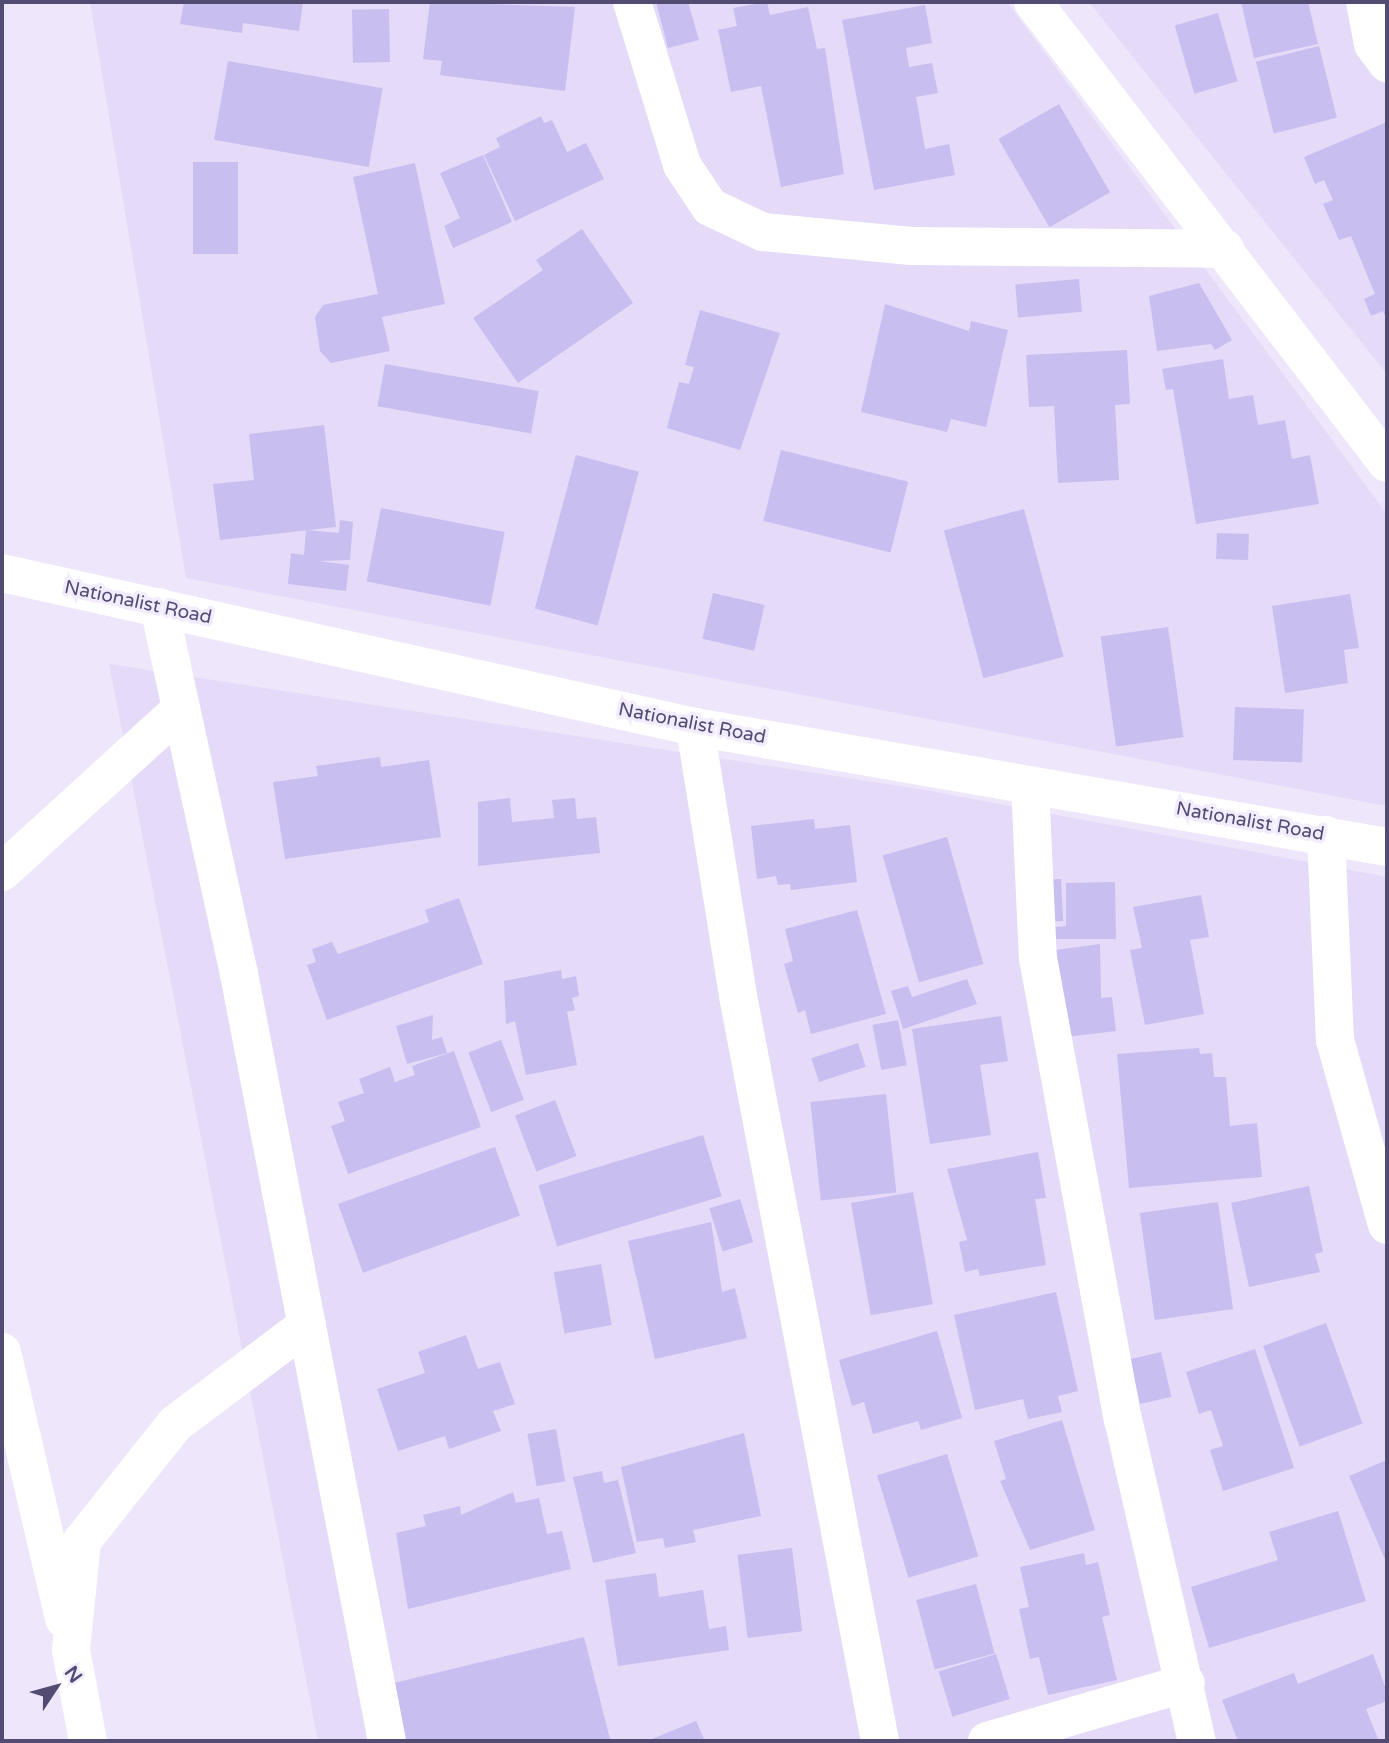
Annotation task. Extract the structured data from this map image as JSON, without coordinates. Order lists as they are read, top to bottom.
{
  "streets": {
    "street": ["Nationalist Road"]
  },
  "north": "top right"
}
